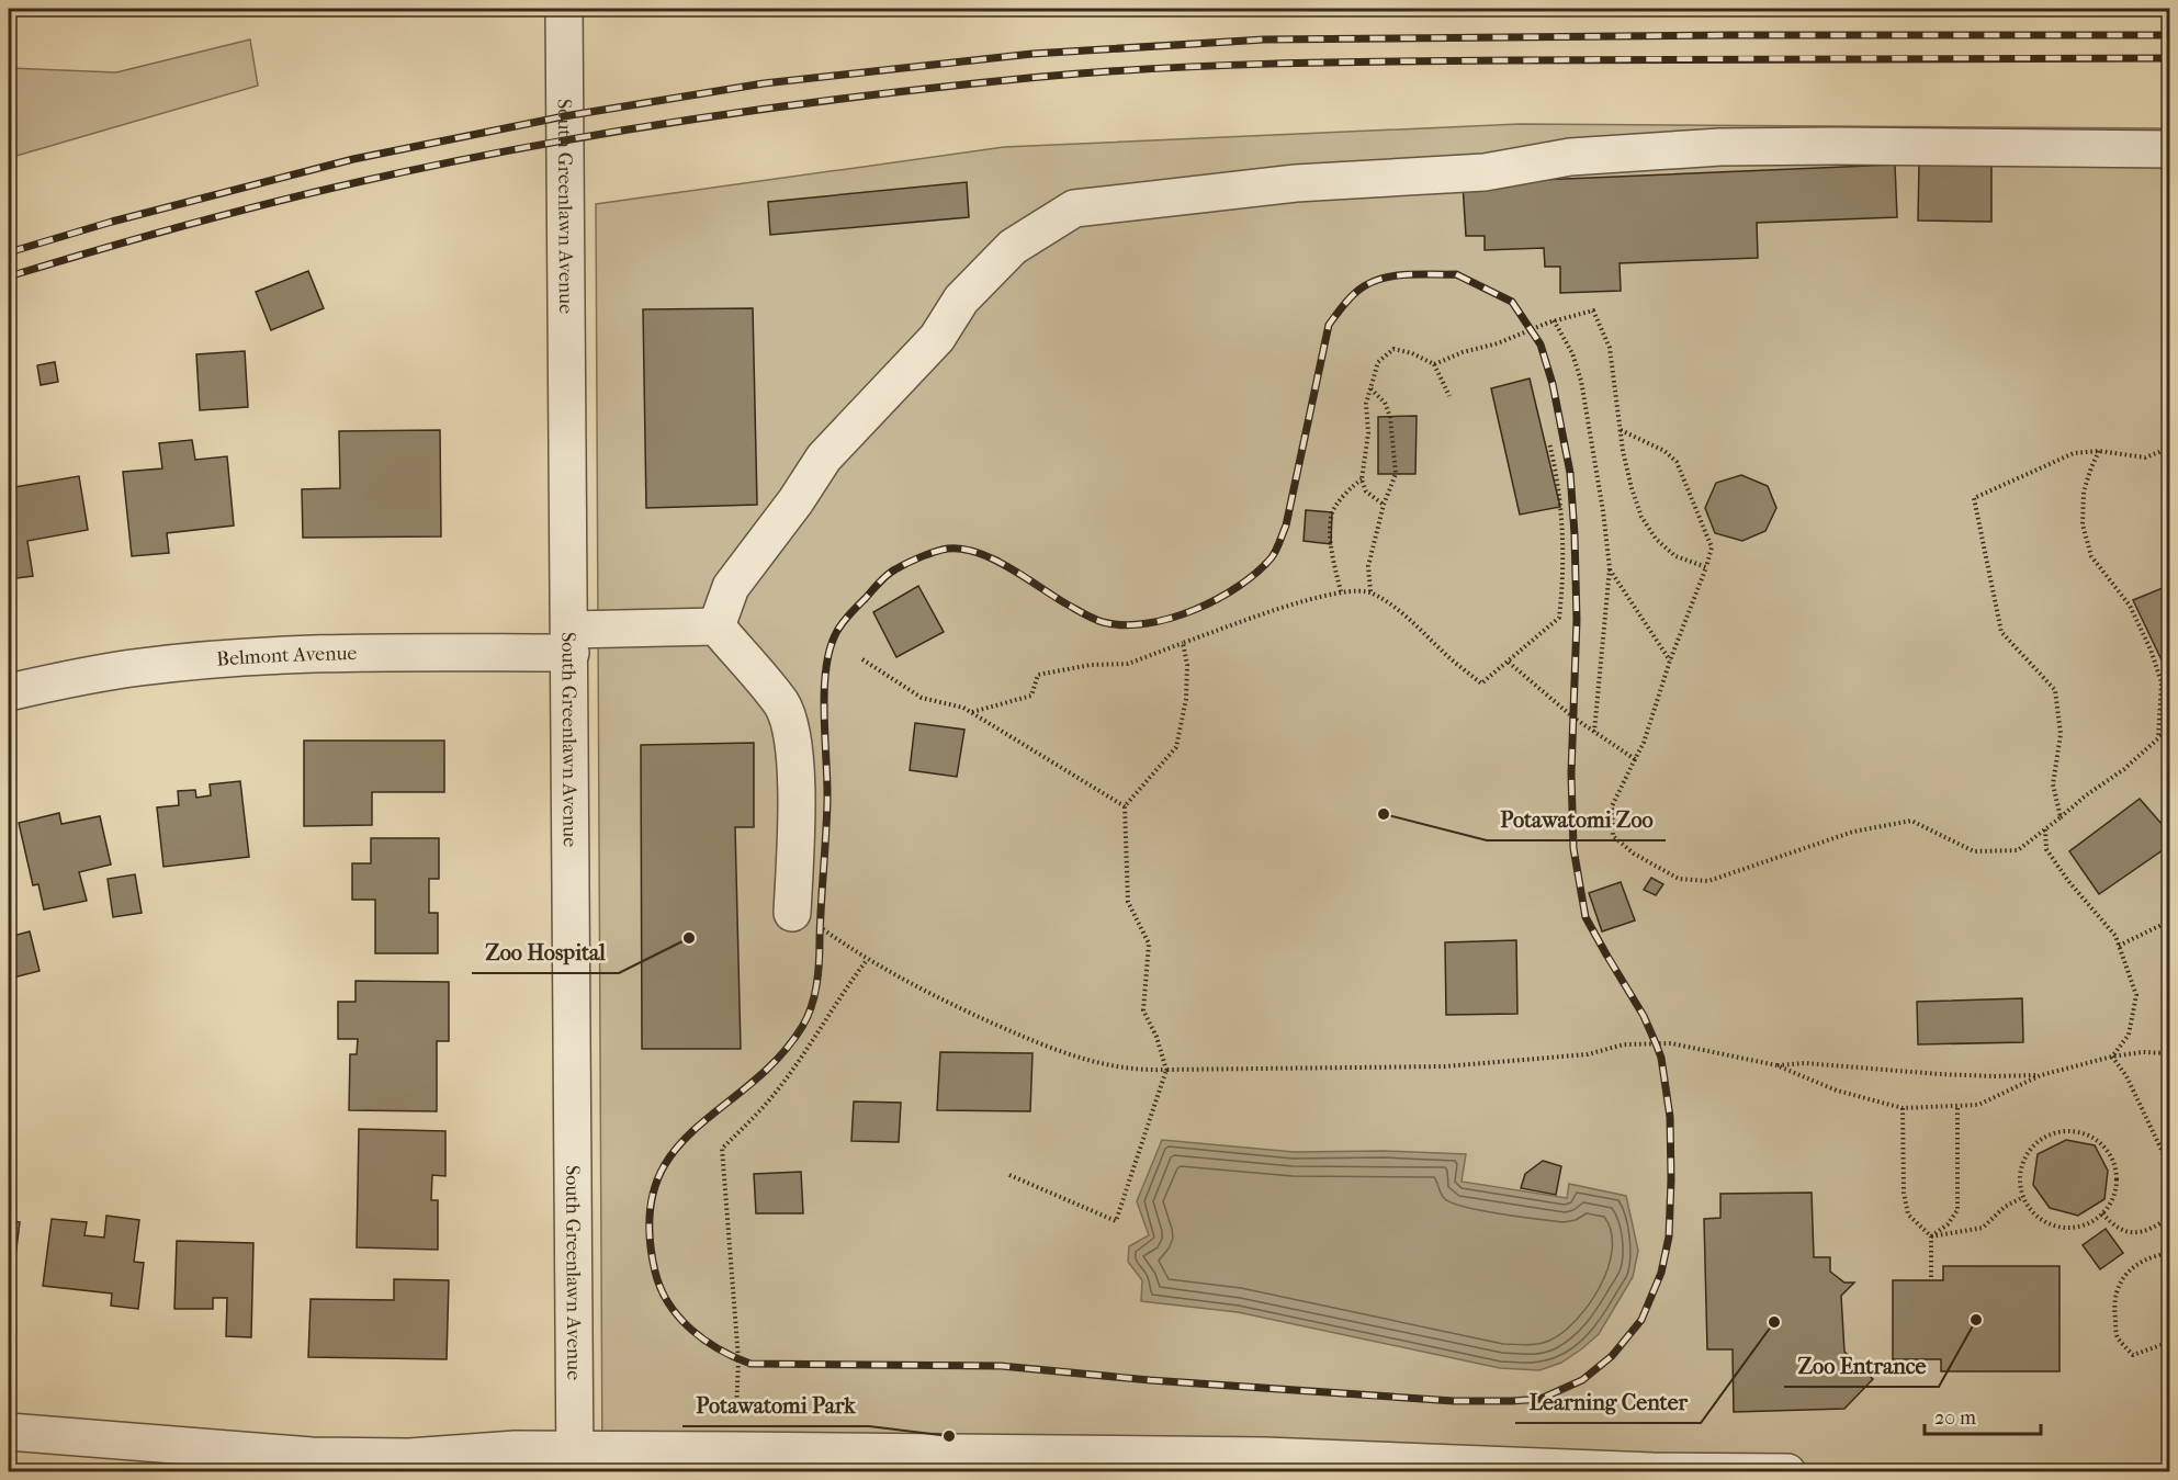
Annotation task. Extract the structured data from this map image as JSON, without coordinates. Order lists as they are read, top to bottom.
{
  "streets": {
    "street": ["South Greenlawn Avenue", "Belmont Avenue"]
  },
  "crossings": [
    ["South Greenlawn Avenue", "Belmont Avenue"]
  ],
  "places": [
    "Potawatomi Zoo",
    "Zoo Hospital",
    "Zoo Entrance",
    "Learning Center",
    "Potawatomi Park"
  ],
  "scale_bar": "20 m"
}
